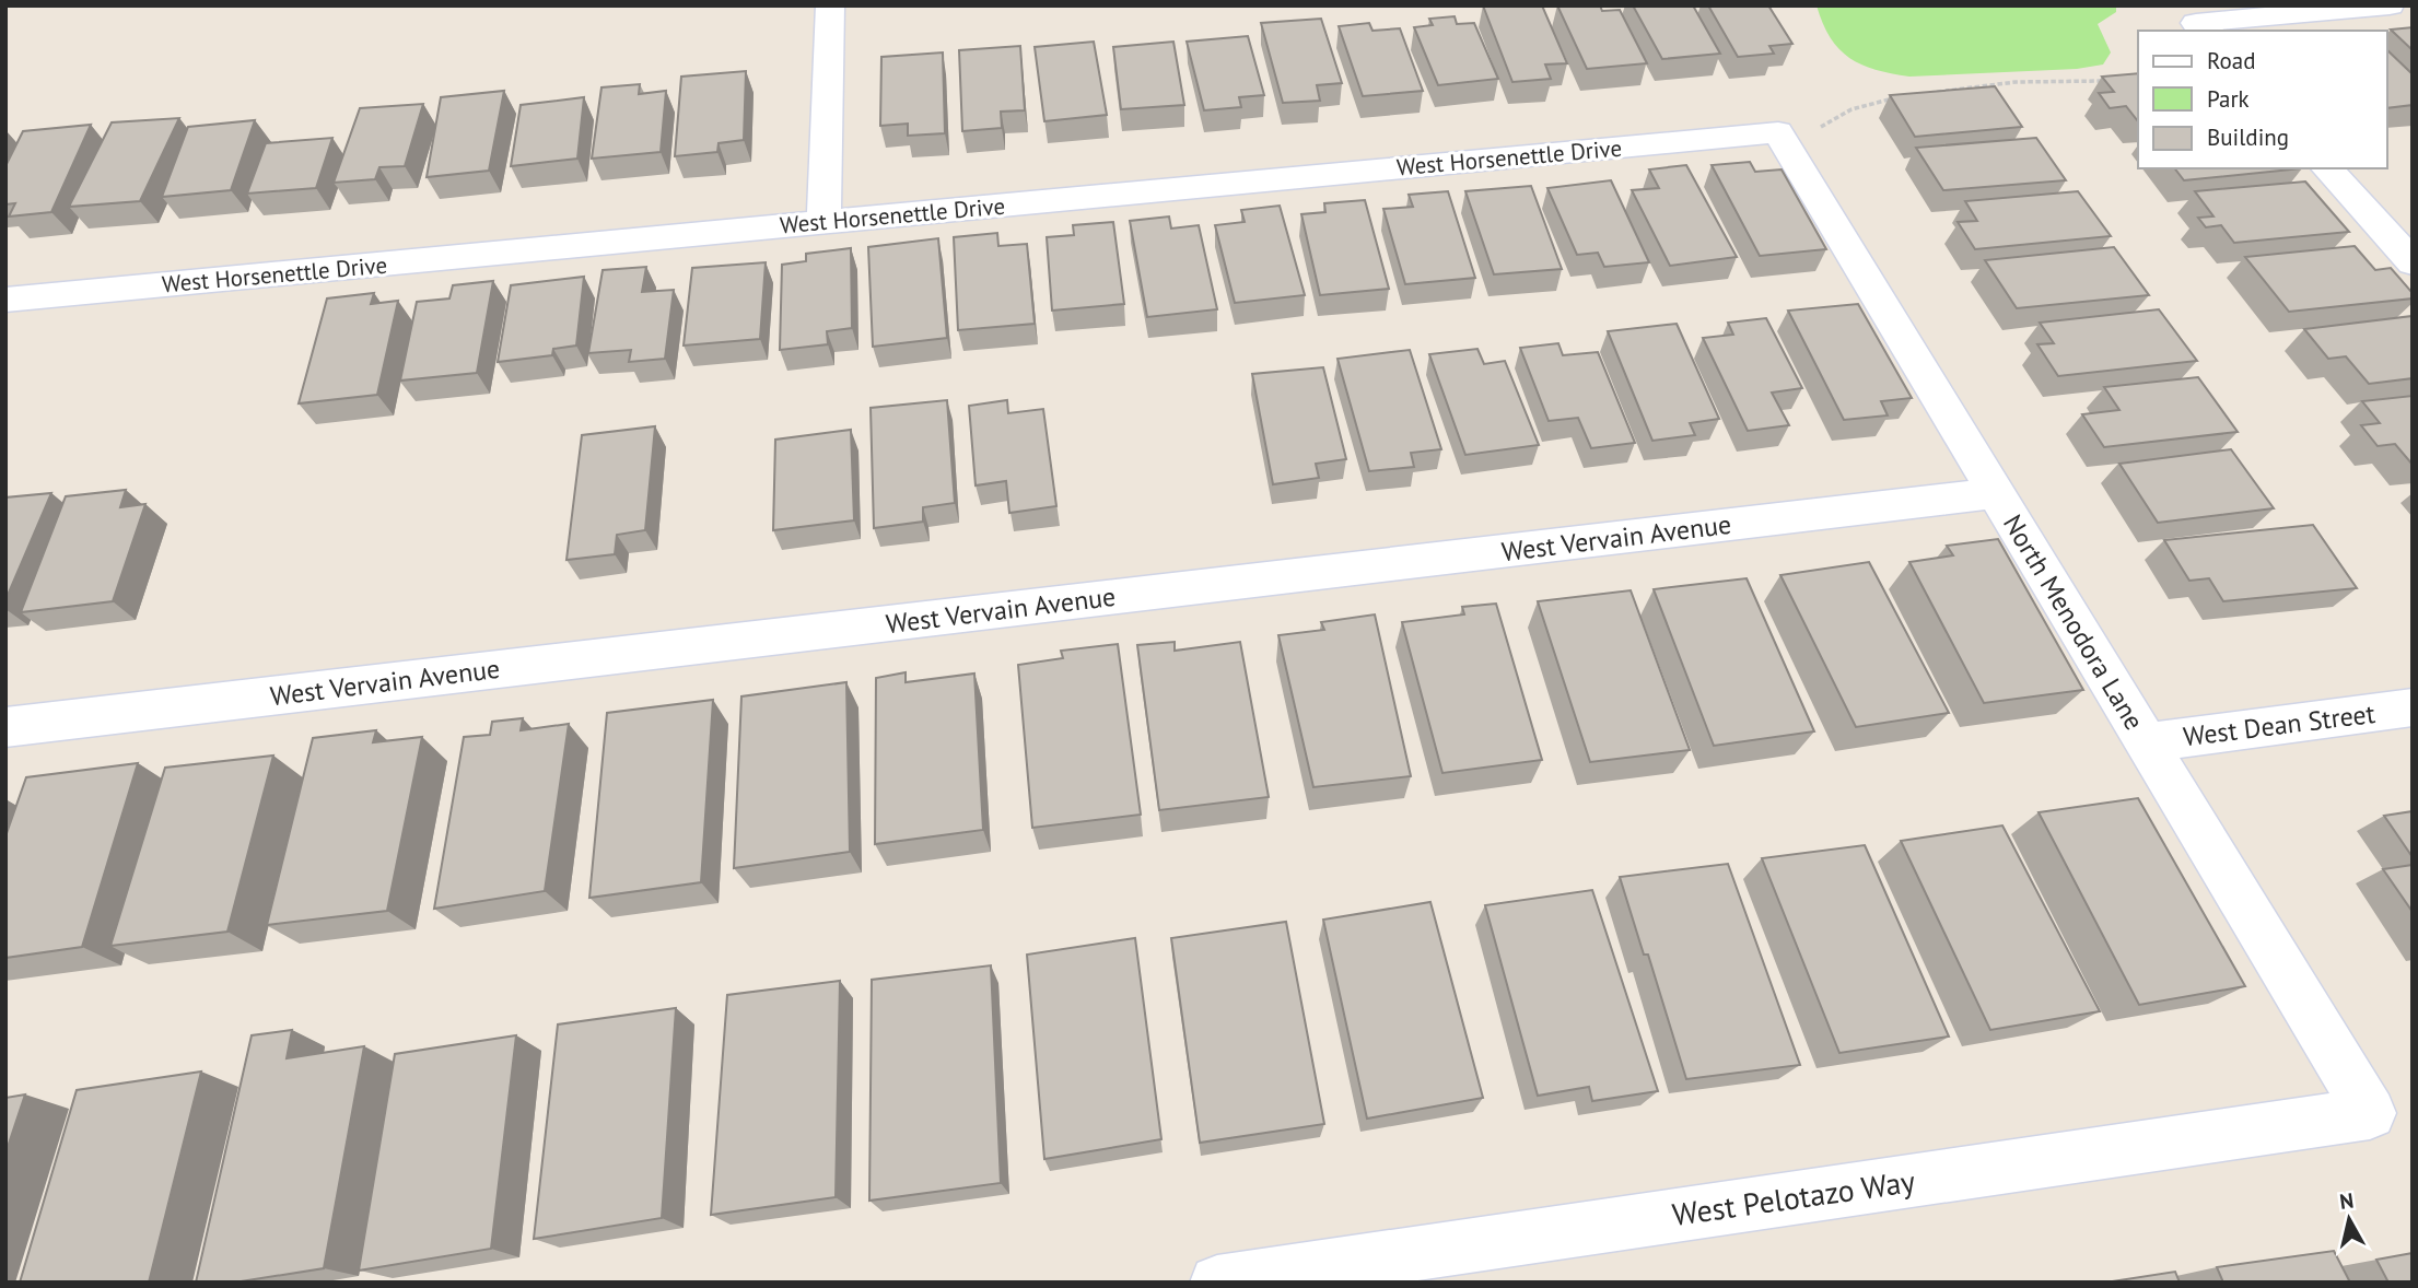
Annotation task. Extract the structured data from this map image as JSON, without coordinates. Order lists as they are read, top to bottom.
{
  "streets": {
    "street": [
      "West Horsenettle Drive",
      "West Vervain Avenue",
      "North Menodora Lane",
      "West Dean Street",
      "West Pelotazo Way"
    ]
  },
  "crossings": [
    ["West Horsenettle Drive", "North Menodora Lane"],
    ["West Vervain Avenue", "North Menodora Lane"],
    ["North Menodora Lane", "West Dean Street"],
    ["North Menodora Lane", "West Pelotazo Way"]
  ],
  "legend": ["Road", "Park", "Building"],
  "north": "top"
}
